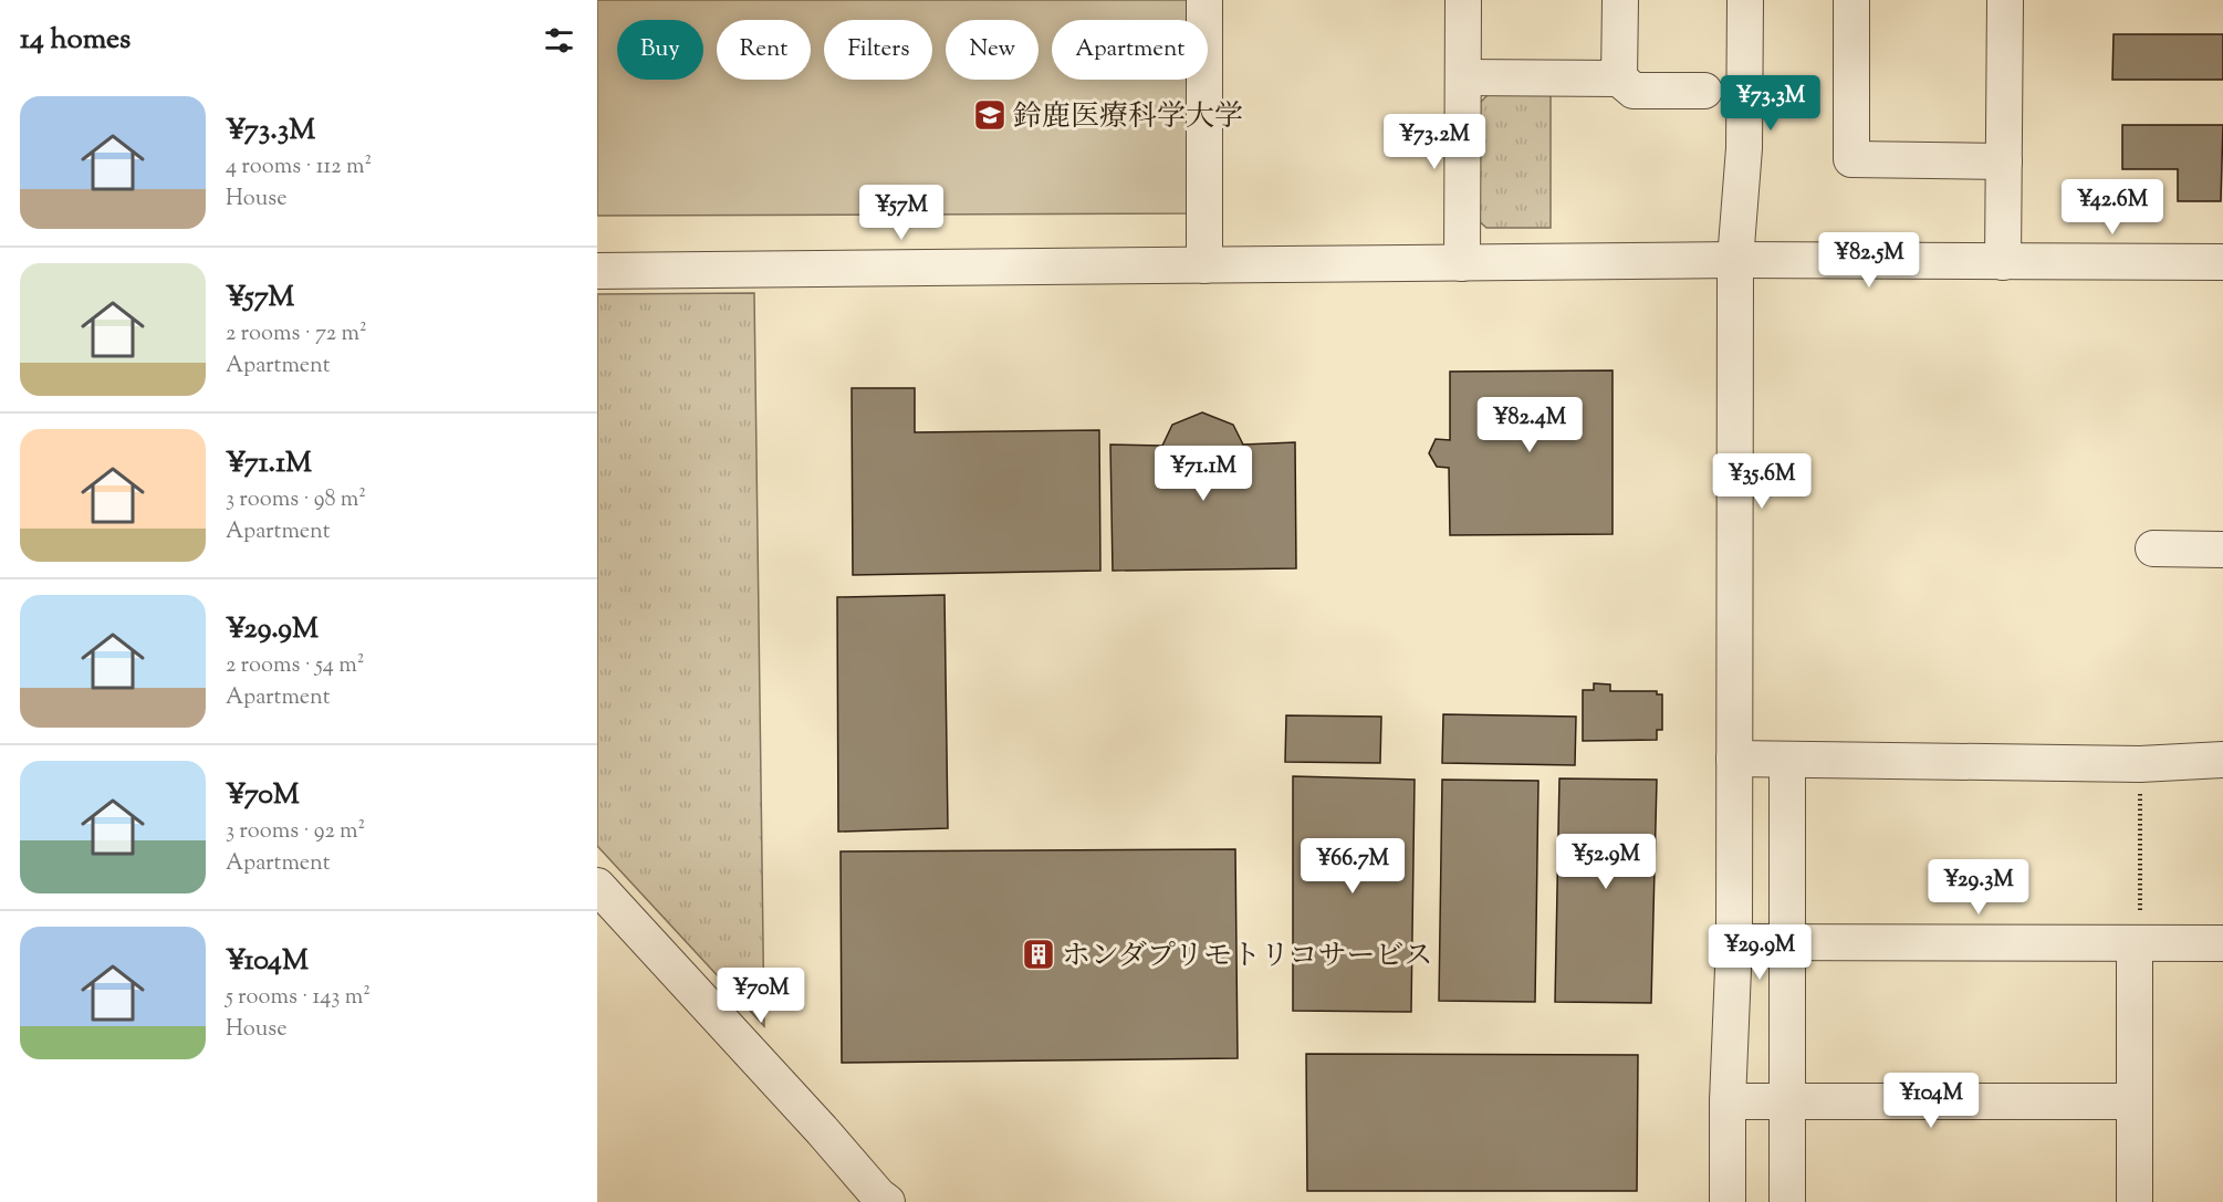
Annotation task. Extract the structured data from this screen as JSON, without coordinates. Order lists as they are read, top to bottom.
{
  "places": {
    "school or university": ["鈴鹿医療科学大学"],
    "building": ["ホンダプリモトリコサービス"]
  },
  "page": {
    "heading": "14 homes",
    "chip": [
      "Buy",
      "Rent",
      "Filters",
      "New",
      "Apartment"
    ],
    "price": [
      "¥73.3M",
      "¥73.2M",
      "¥42.6M",
      "¥57M",
      "¥82.5M",
      "¥82.4M",
      "¥71.1M",
      "¥35.6M",
      "¥52.9M",
      "¥66.7M",
      "¥29.3M",
      "¥29.9M",
      "¥70M",
      "¥104M"
    ],
    "list": [
      {
        "name": "¥73.3M",
        "note": "4 rooms · 112 m² · House"
      },
      {
        "name": "¥57M",
        "note": "2 rooms · 72 m² · Apartment"
      },
      {
        "name": "¥71.1M",
        "note": "3 rooms · 98 m² · Apartment"
      },
      {
        "name": "¥29.9M",
        "note": "2 rooms · 54 m² · Apartment"
      },
      {
        "name": "¥70M",
        "note": "3 rooms · 92 m² · Apartment"
      },
      {
        "name": "¥104M",
        "note": "5 rooms · 143 m² · House"
      }
    ]
  }
}
